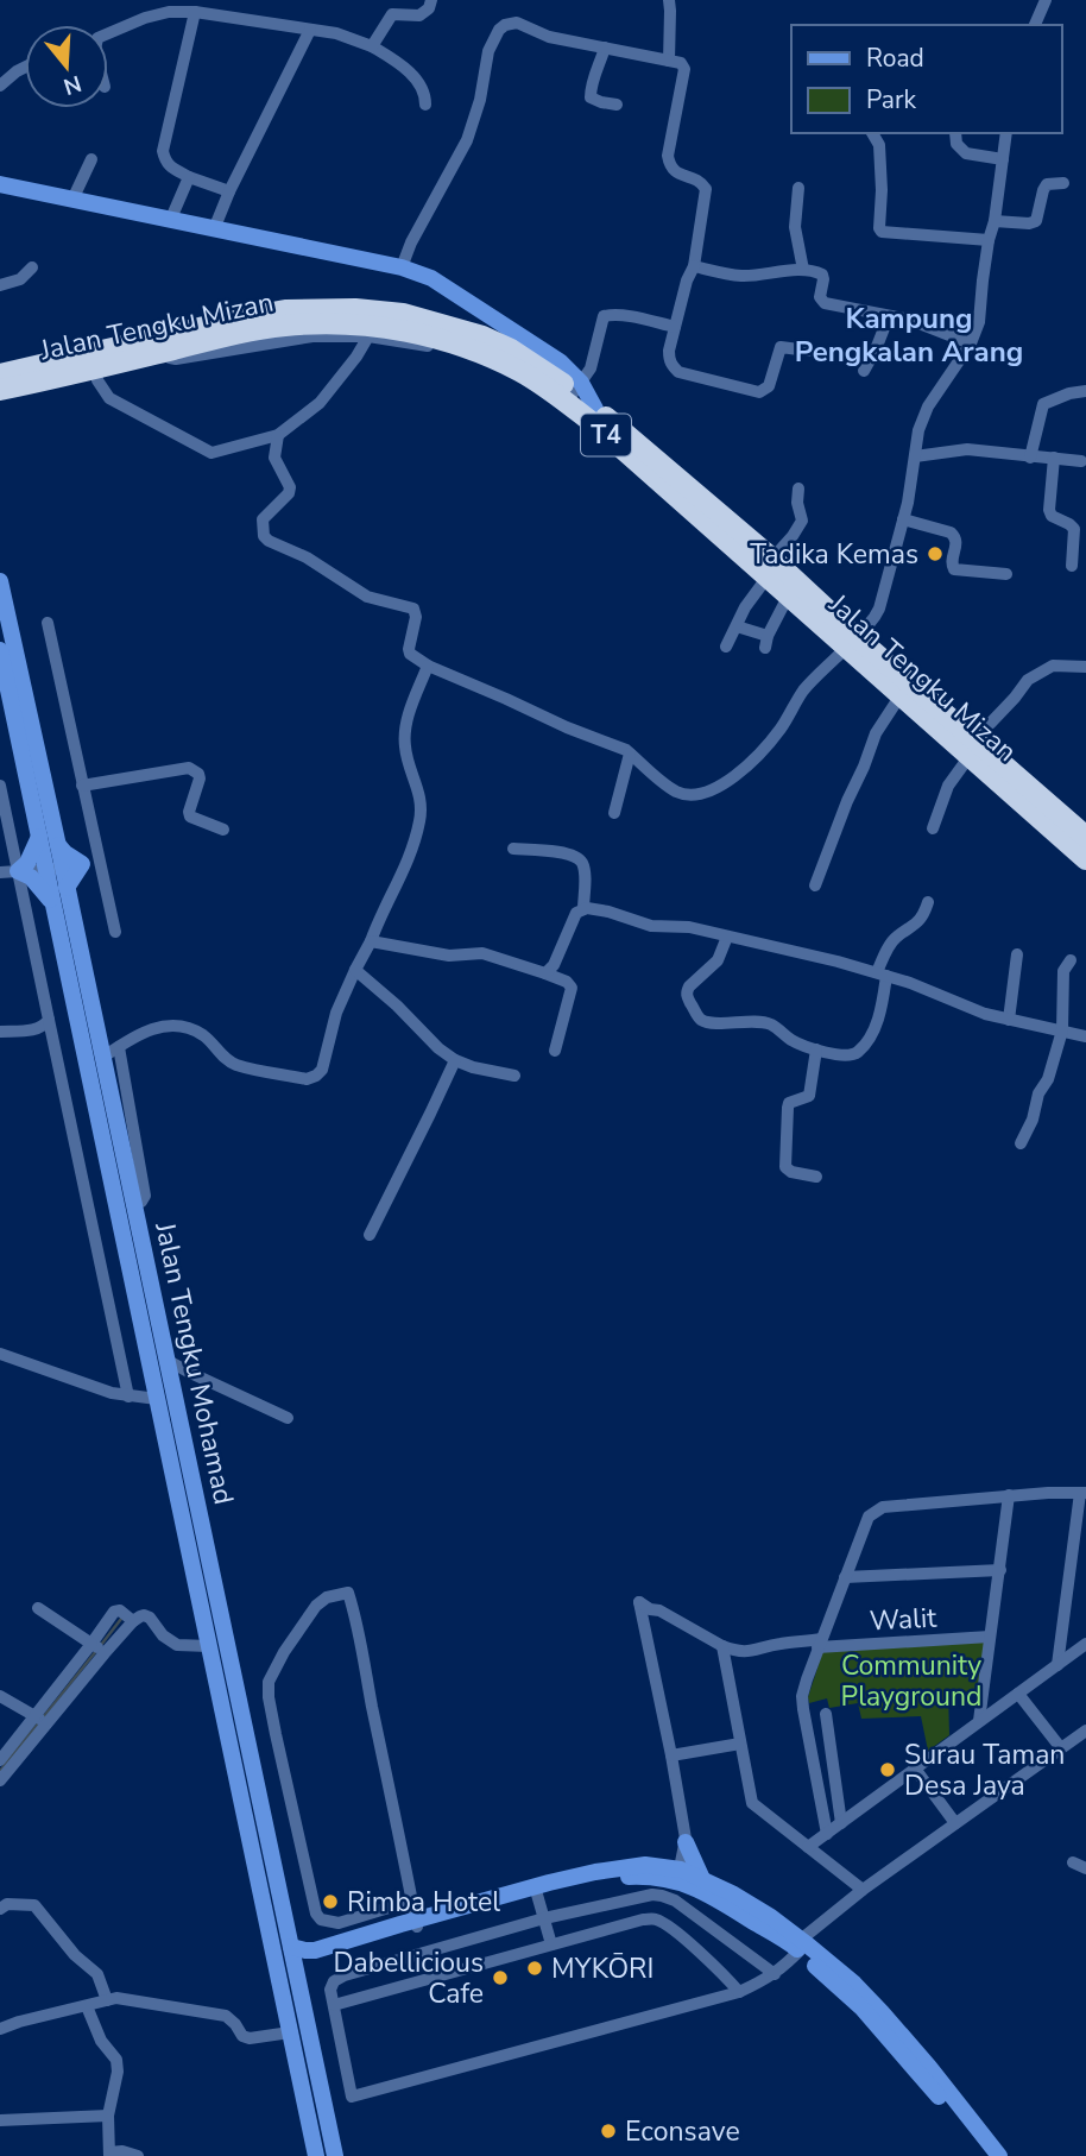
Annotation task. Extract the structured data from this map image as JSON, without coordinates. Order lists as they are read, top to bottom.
{
  "streets": {
    "highway": ["Jalan Tengku Mizan", "T4"],
    "main road": ["Jalan Tengku Mohamad"],
    "street": ["Walit"]
  },
  "districts": ["Kampung Pengkalan Arang"],
  "parks": ["Community Playground"],
  "places": [
    "Tadika Kemas",
    "Surau Taman Desa Jaya",
    "Rimba Hotel",
    "MYKŌRI",
    "Dabellicious Cafe",
    "Econsave"
  ],
  "legend": ["Road", "Park"],
  "north": "bottom"
}
